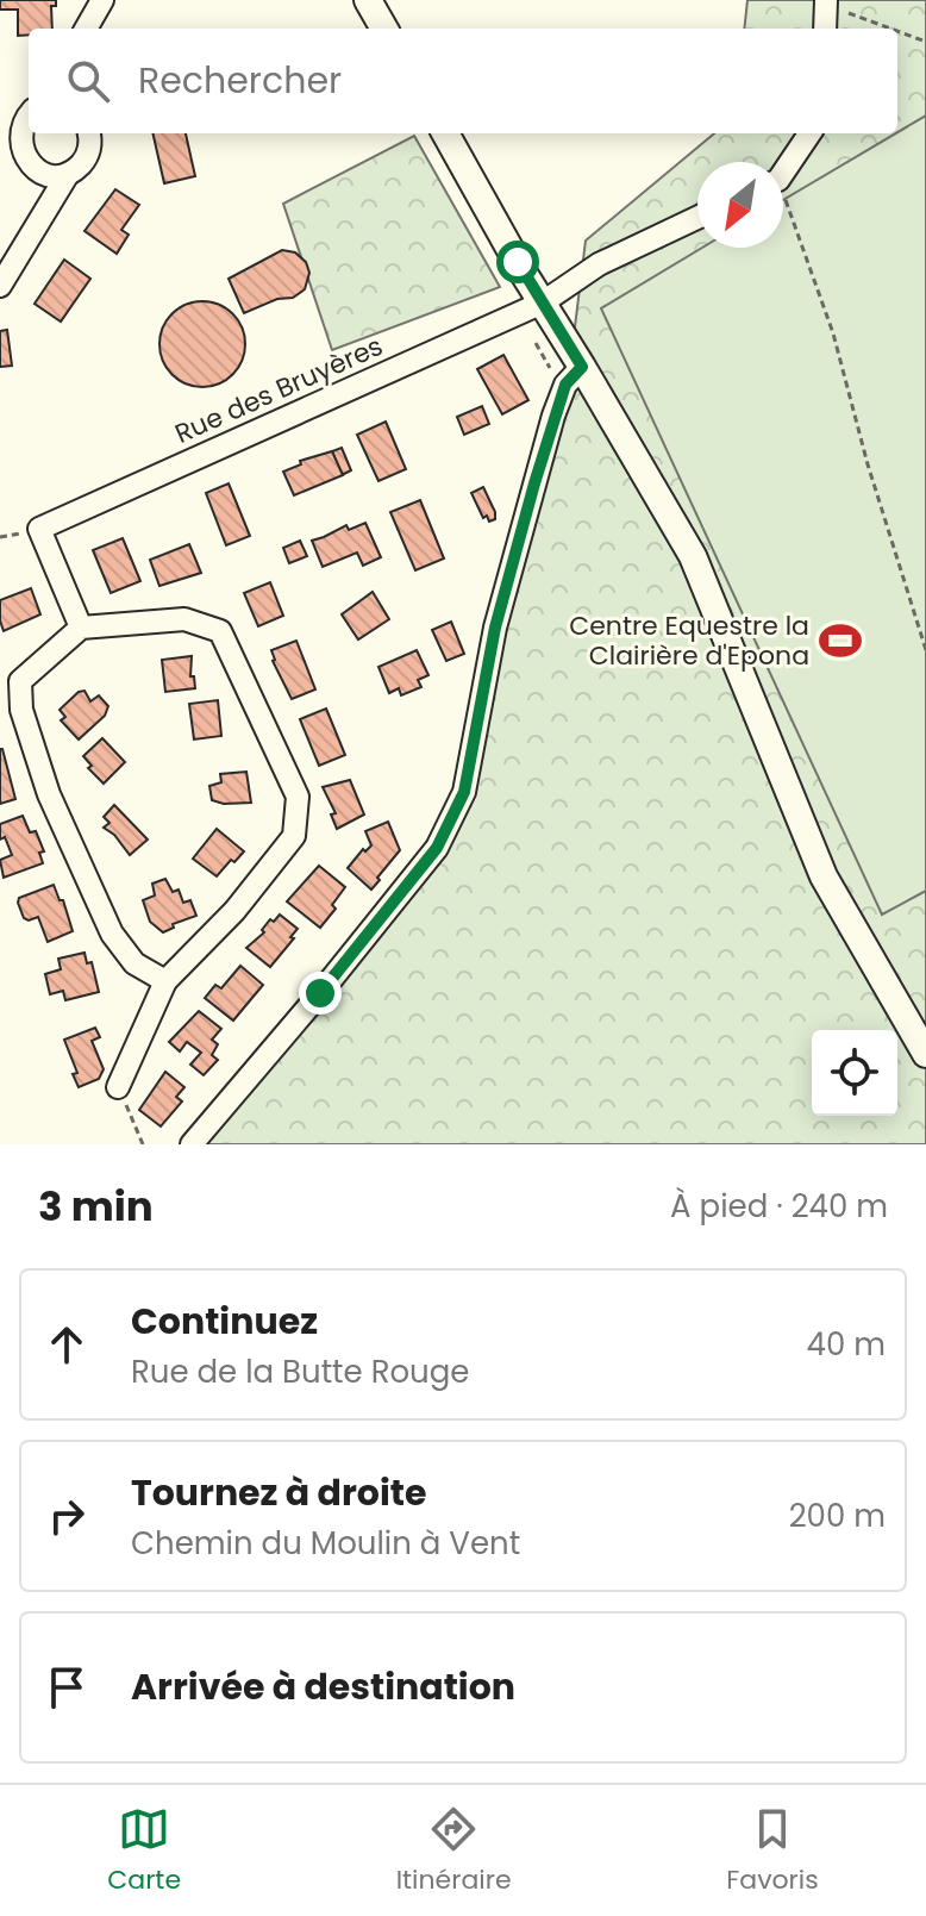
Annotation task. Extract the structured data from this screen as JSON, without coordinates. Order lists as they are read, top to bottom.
{
  "streets": {
    "street": ["Rue des Bruyères"]
  },
  "places": {
    "sports": ["Centre Equestre la Clairière d'Epona"]
  },
  "north": "bottom left",
  "page": {
    "search": "Rechercher",
    "heading": ["3 min", "À pied · 240 m"],
    "list": [
      ["Continuez", "Rue de la Butte Rouge", "40 m"],
      ["Tournez à droite", "Chemin du Moulin à Vent", "200 m"],
      "Arrivée à destination"
    ],
    "nav": ["Carte", "Itinéraire", "Favoris"]
  }
}
